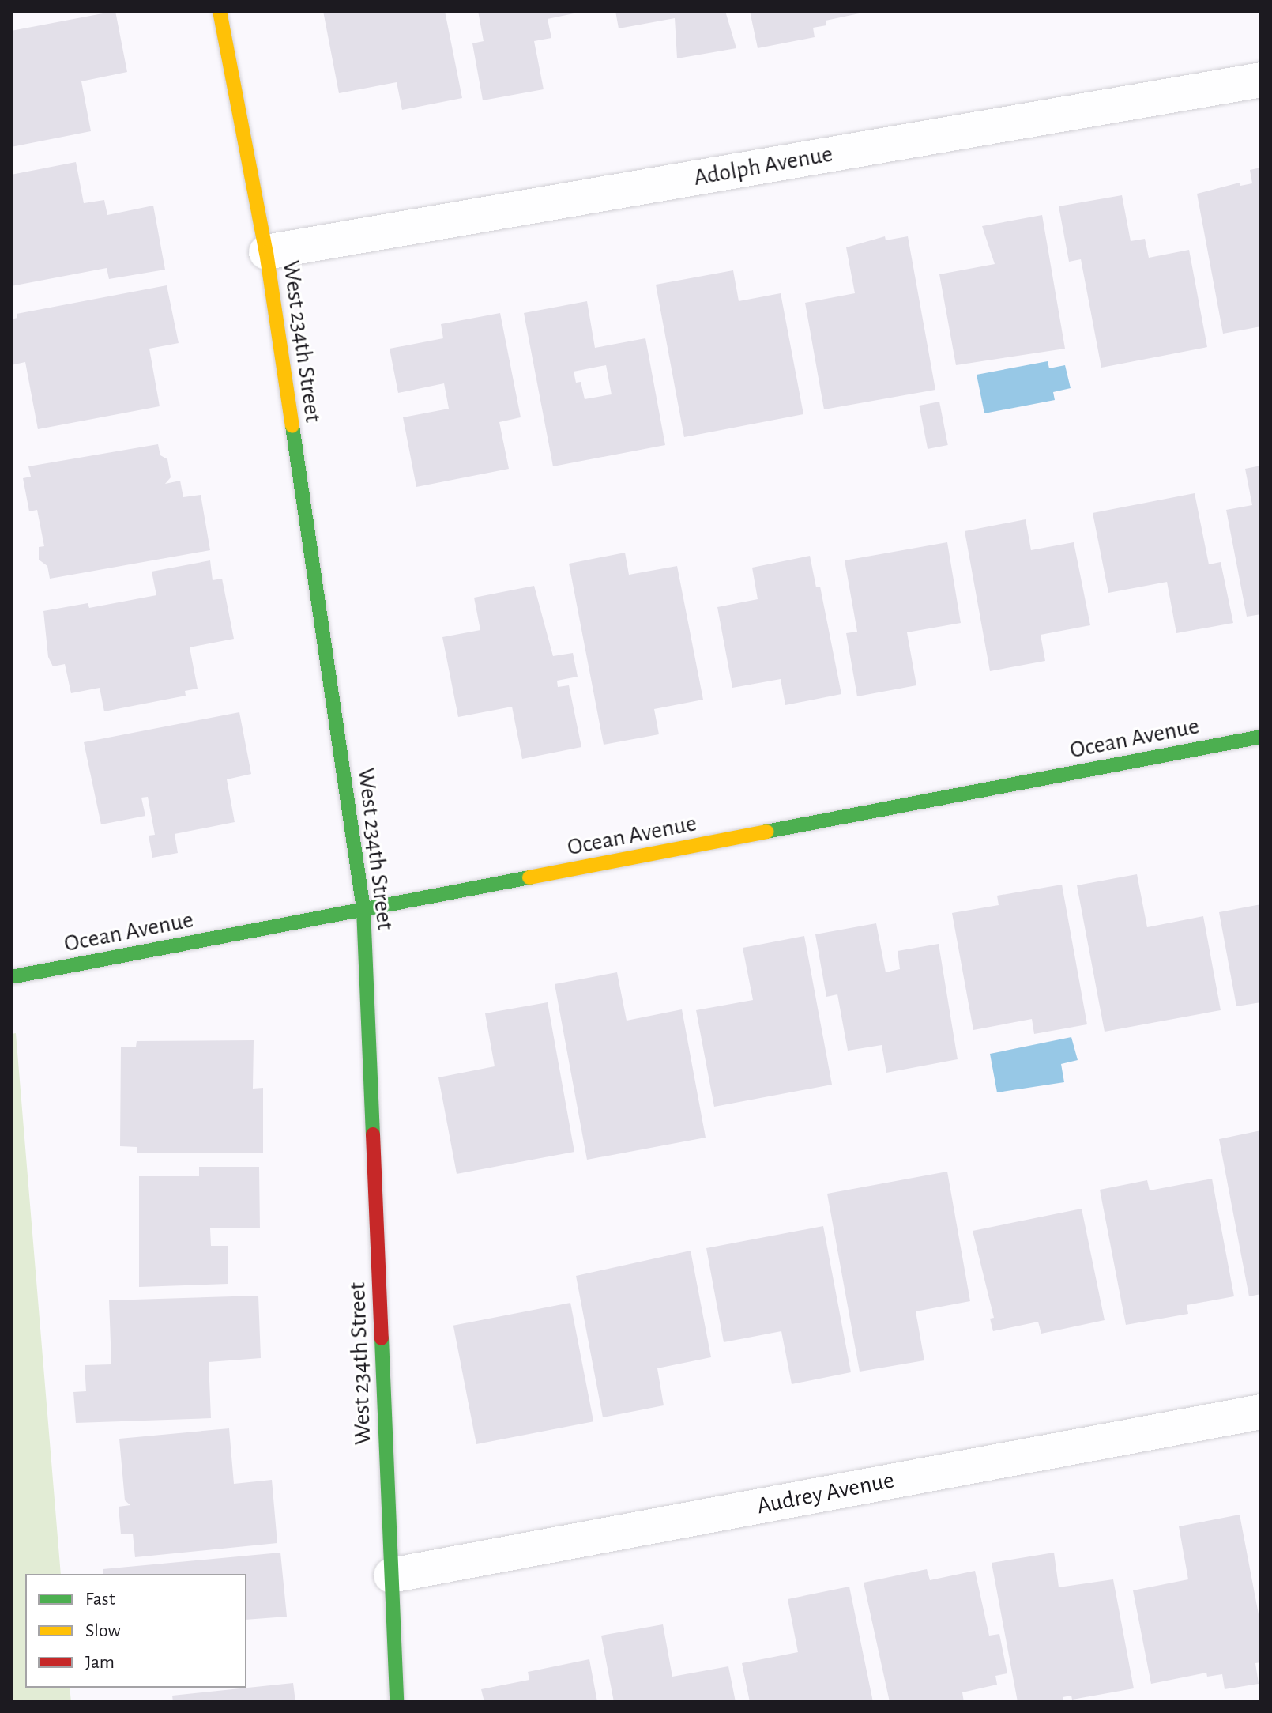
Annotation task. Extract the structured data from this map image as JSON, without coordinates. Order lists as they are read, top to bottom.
{
  "streets": {
    "street": [
      "Adolph Avenue",
      "West 234th Street",
      "Ocean Avenue",
      "Audrey Avenue"
    ]
  },
  "crossings": [
    ["Adolph Avenue", "West 234th Street"],
    ["West 234th Street", "Ocean Avenue"],
    ["West 234th Street", "Audrey Avenue"]
  ],
  "legend": ["Fast", "Slow", "Jam"]
}
